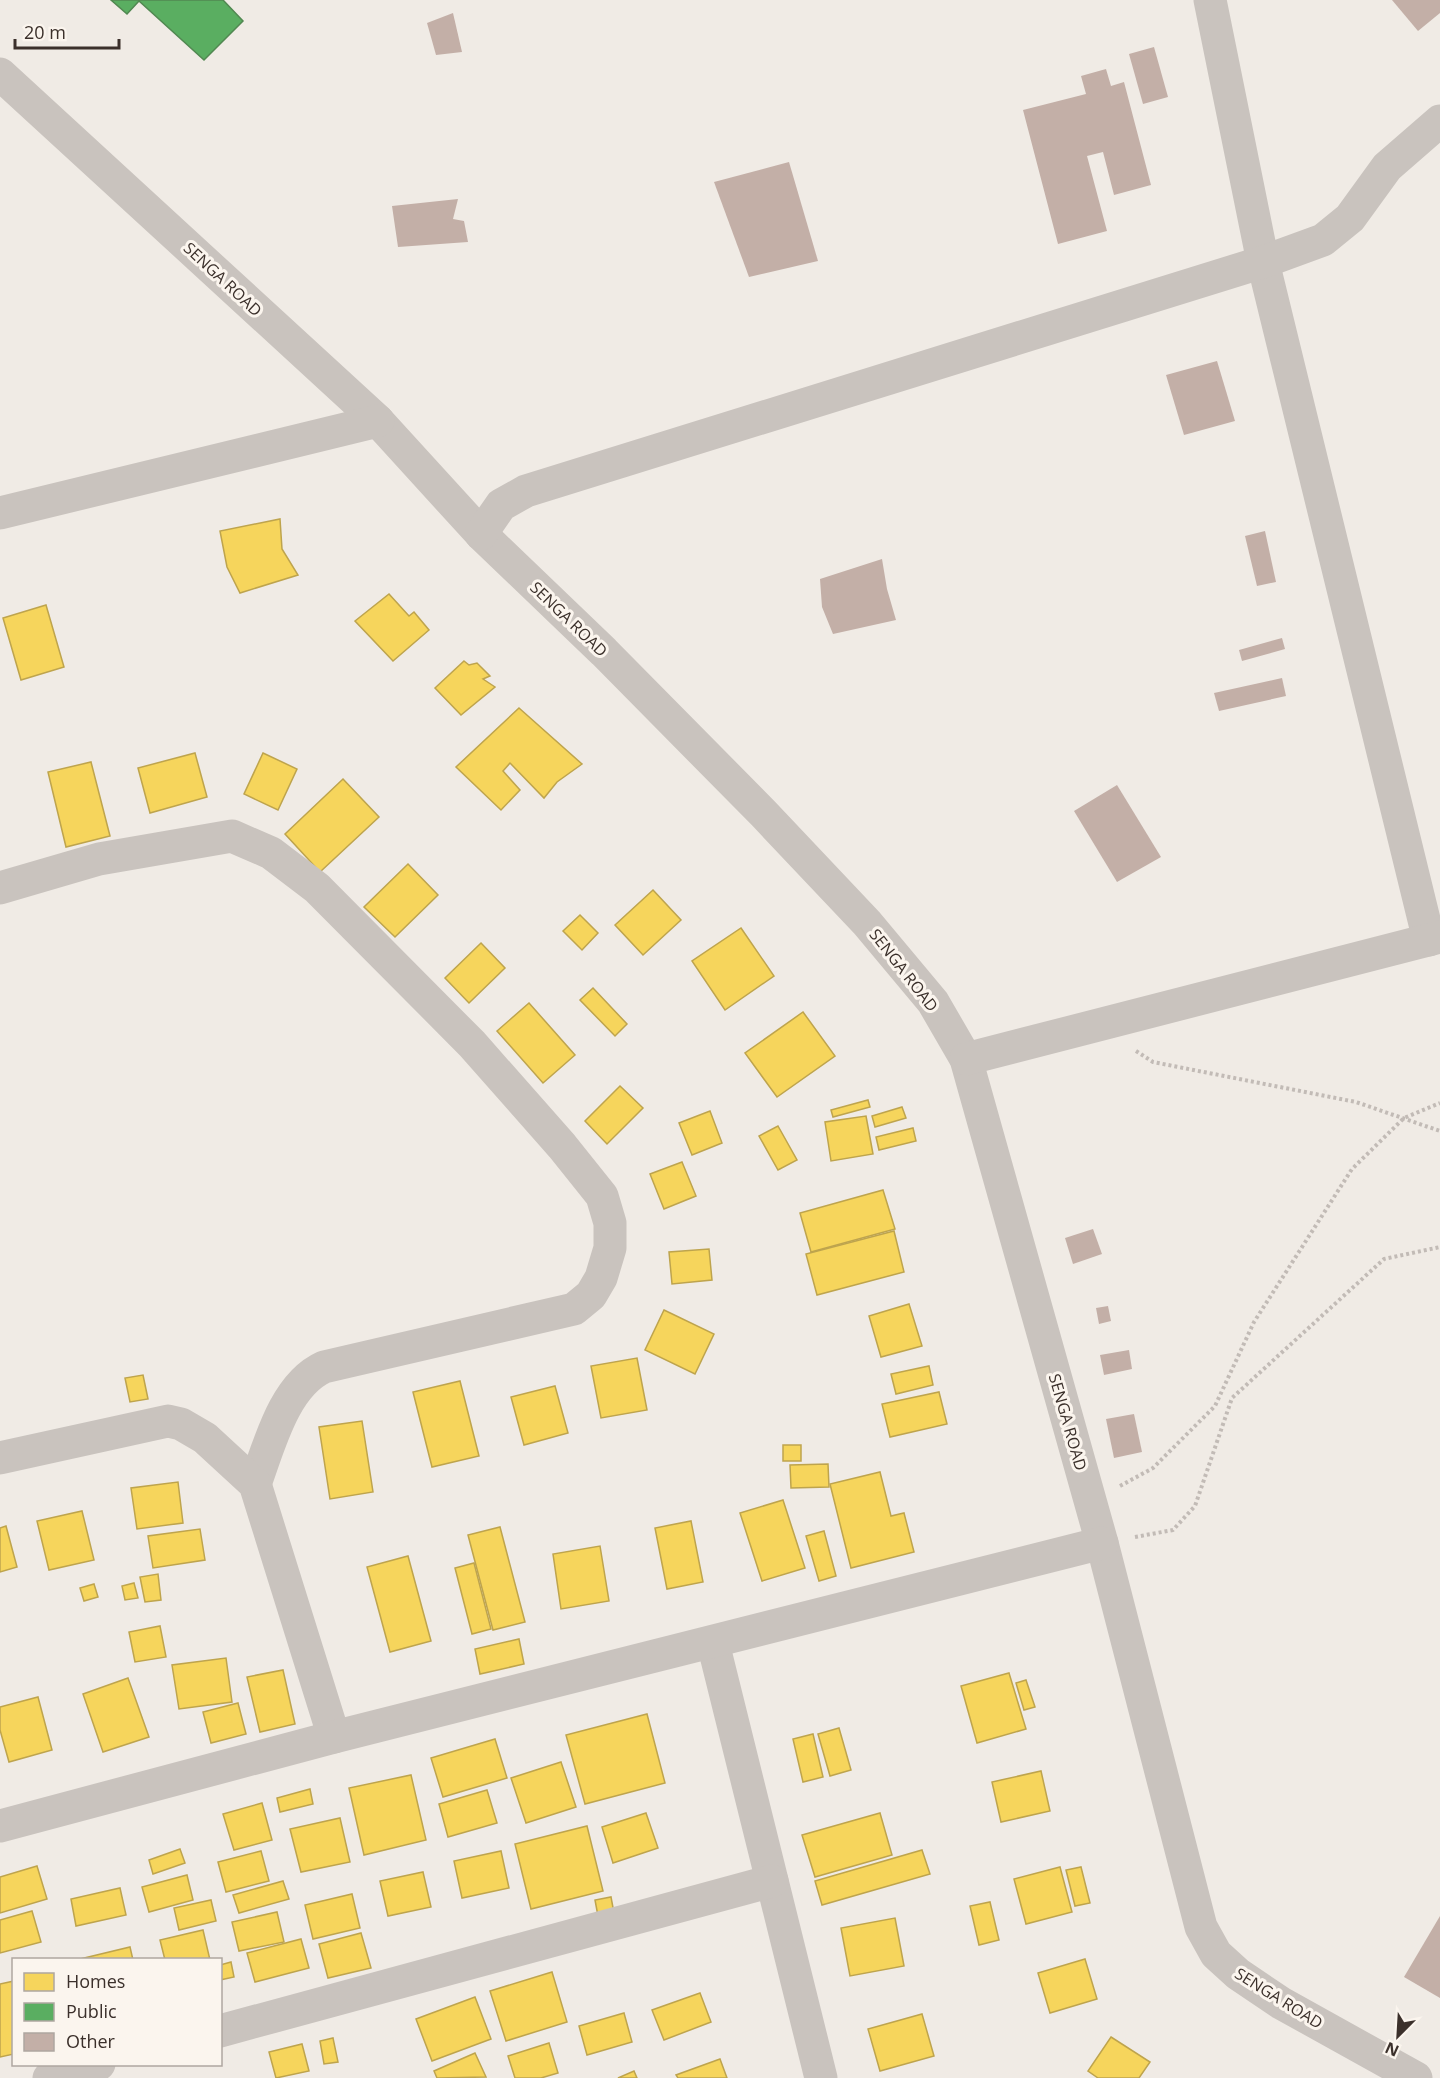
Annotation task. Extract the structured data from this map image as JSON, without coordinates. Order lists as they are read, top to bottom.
{
  "streets": {
    "street": ["SENGA ROAD"]
  },
  "legend": ["Homes", "Public", "Other"],
  "scale_bar": "20 m",
  "north": "bottom left"
}
